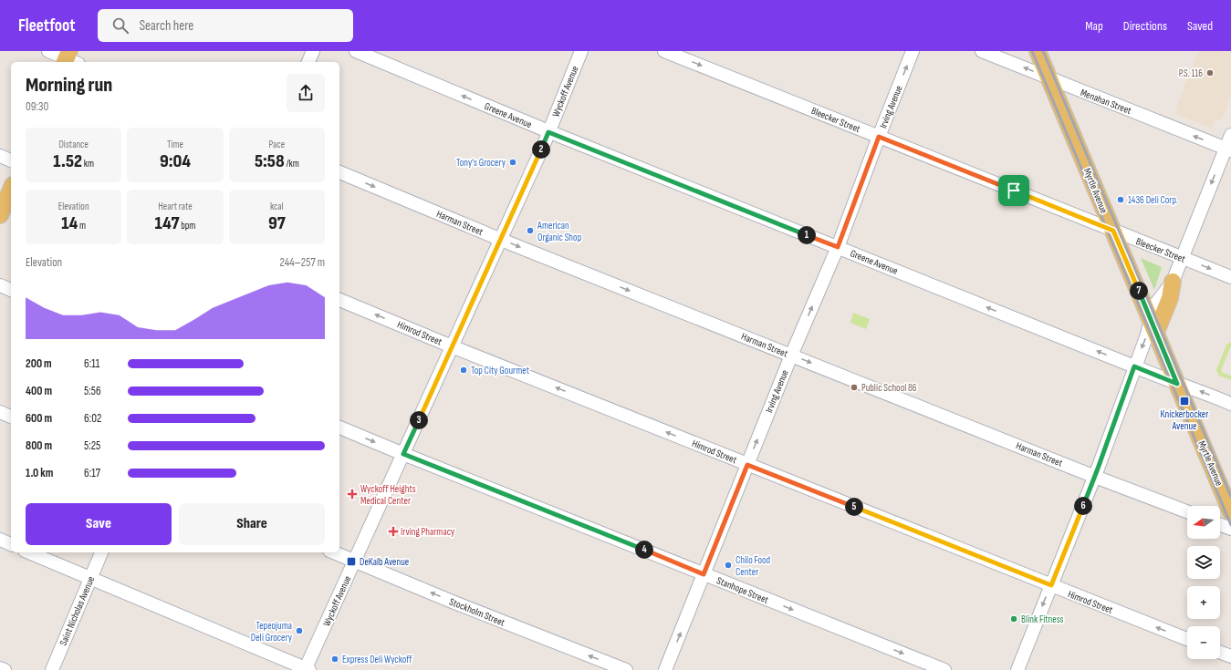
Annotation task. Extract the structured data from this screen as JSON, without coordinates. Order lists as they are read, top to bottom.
{
  "streets": {
    "main road": ["Myrtle Avenue"],
    "street": [
      "Wyckoff Avenue",
      "Menahan Street",
      "Irving Avenue",
      "Greene Avenue",
      "Bleecker Street",
      "Harman Street",
      "Himrod Street",
      "Stanhope Street",
      "Saint Nicholas Avenue",
      "Stockholm Street"
    ]
  },
  "crossings": [
    ["Wyckoff Avenue", "Greene Avenue"],
    ["Wyckoff Avenue", "Harman Street"],
    ["Wyckoff Avenue", "Himrod Street"],
    ["Wyckoff Avenue", "Stanhope Street"],
    ["Wyckoff Avenue", "Stockholm Street"],
    ["Menahan Street", "Myrtle Avenue"],
    ["Irving Avenue", "Greene Avenue"],
    ["Irving Avenue", "Bleecker Street"],
    ["Irving Avenue", "Harman Street"],
    ["Irving Avenue", "Himrod Street"],
    ["Irving Avenue", "Stanhope Street"],
    ["Greene Avenue", "Myrtle Avenue"],
    ["Bleecker Street", "Myrtle Avenue"]
  ],
  "one_way": [
    "Menahan Street",
    "Irving Avenue",
    "Greene Avenue",
    "Bleecker Street",
    "Harman Street",
    "Himrod Street",
    "Stanhope Street",
    "Stockholm Street"
  ],
  "places": {
    "other": [
      "P.S. 116",
      "Tony's Grocery",
      "1436 Deli Corp.",
      "American Organic Shop",
      "Top City Gourmet",
      "Public School 86",
      "Chilo Food Center",
      "Blink Fitness",
      "Tepeojuma Deli Grocery",
      "Express Deli Wyckoff"
    ],
    "transit": ["Knickerbocker Avenue", "DeKalb Avenue"],
    "health": ["Wyckoff Heights Medical Center", "Irving Pharmacy"]
  },
  "north": "left",
  "page": {
    "header": "Fleetfoot",
    "search": "Search here",
    "nav": ["Map", "Directions", "Saved"],
    "heading": ["Morning run", "09:30"],
    "stats": [
      ["Distance", "1.52 km"],
      ["Time", "9:04"],
      ["Pace", "5:58 /km"],
      ["Elevation", "14 m"],
      ["Heart rate", "147 bpm"],
      ["kcal", "97"]
    ],
    "pins": [
      "2",
      "1",
      "7",
      "3",
      "6",
      "5",
      "4"
    ],
    "chart": ["Elevation", "244–257 m"],
    "list": [
      {
        "name": "200 m",
        "note": "6:11"
      },
      {
        "name": "400 m",
        "note": "5:56"
      },
      {
        "name": "600 m",
        "note": "6:02"
      },
      {
        "name": "800 m",
        "note": "5:25"
      },
      {
        "name": "1.0 km",
        "note": "6:17"
      }
    ],
    "buttons": ["Save", "Share"],
    "map_buttons": ["+", "−"]
  }
}
